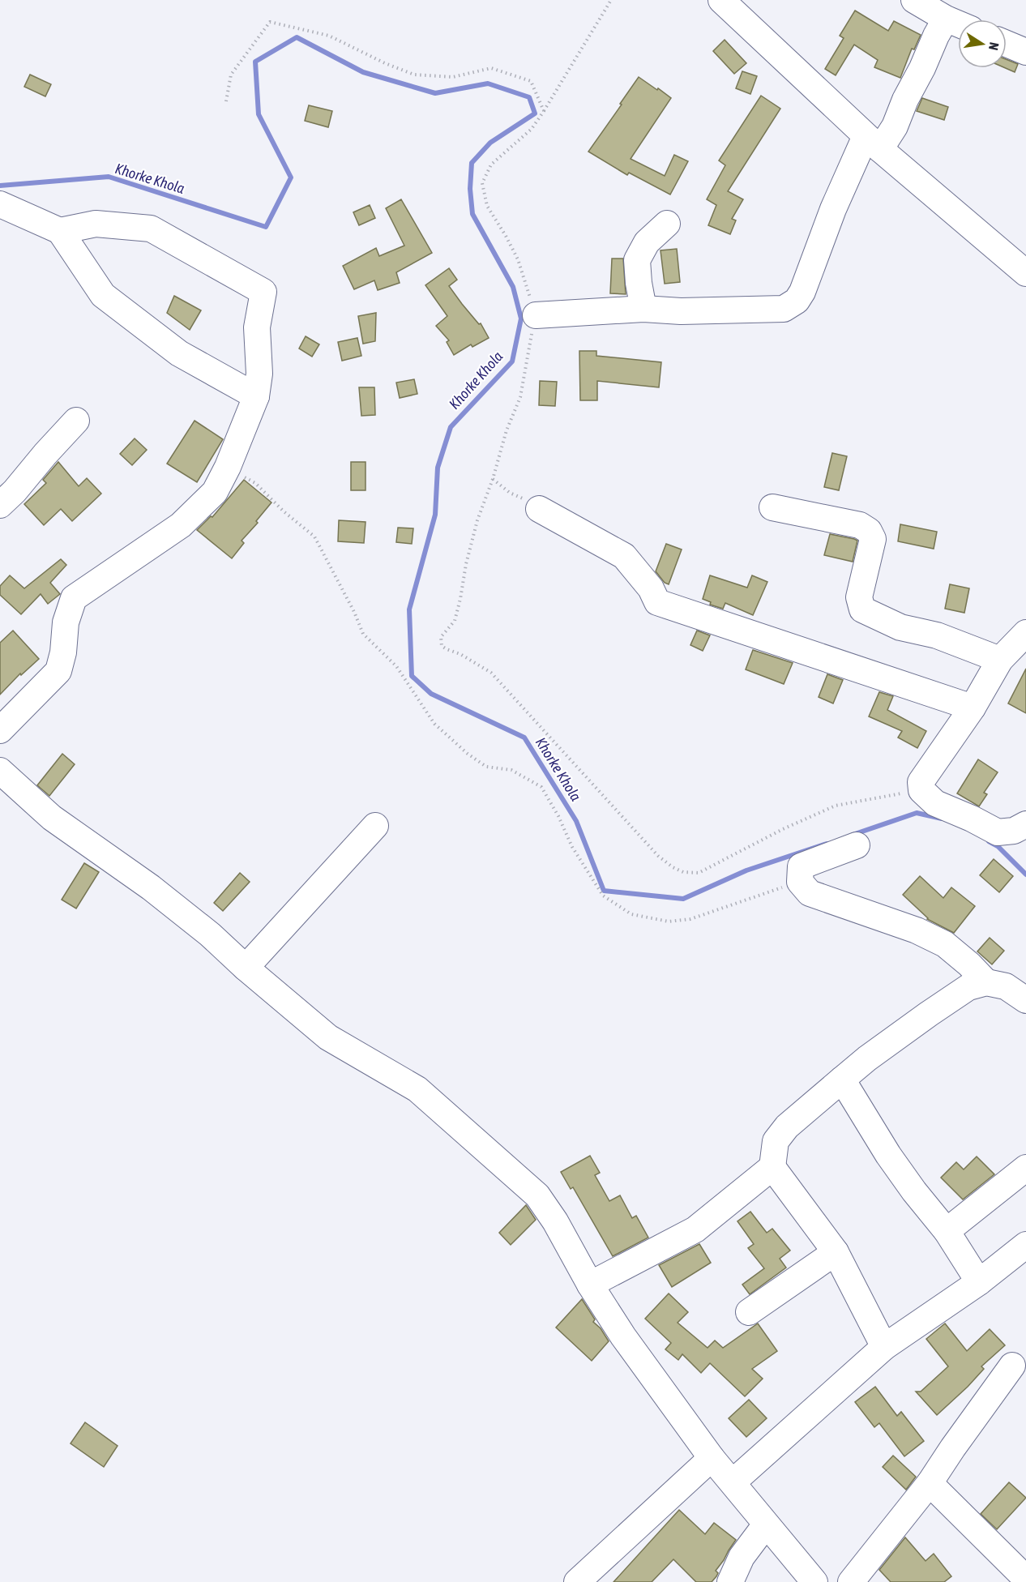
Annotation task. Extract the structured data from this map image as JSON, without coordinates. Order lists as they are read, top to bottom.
{
  "water": ["Khorke Khola"],
  "north": "right"
}
